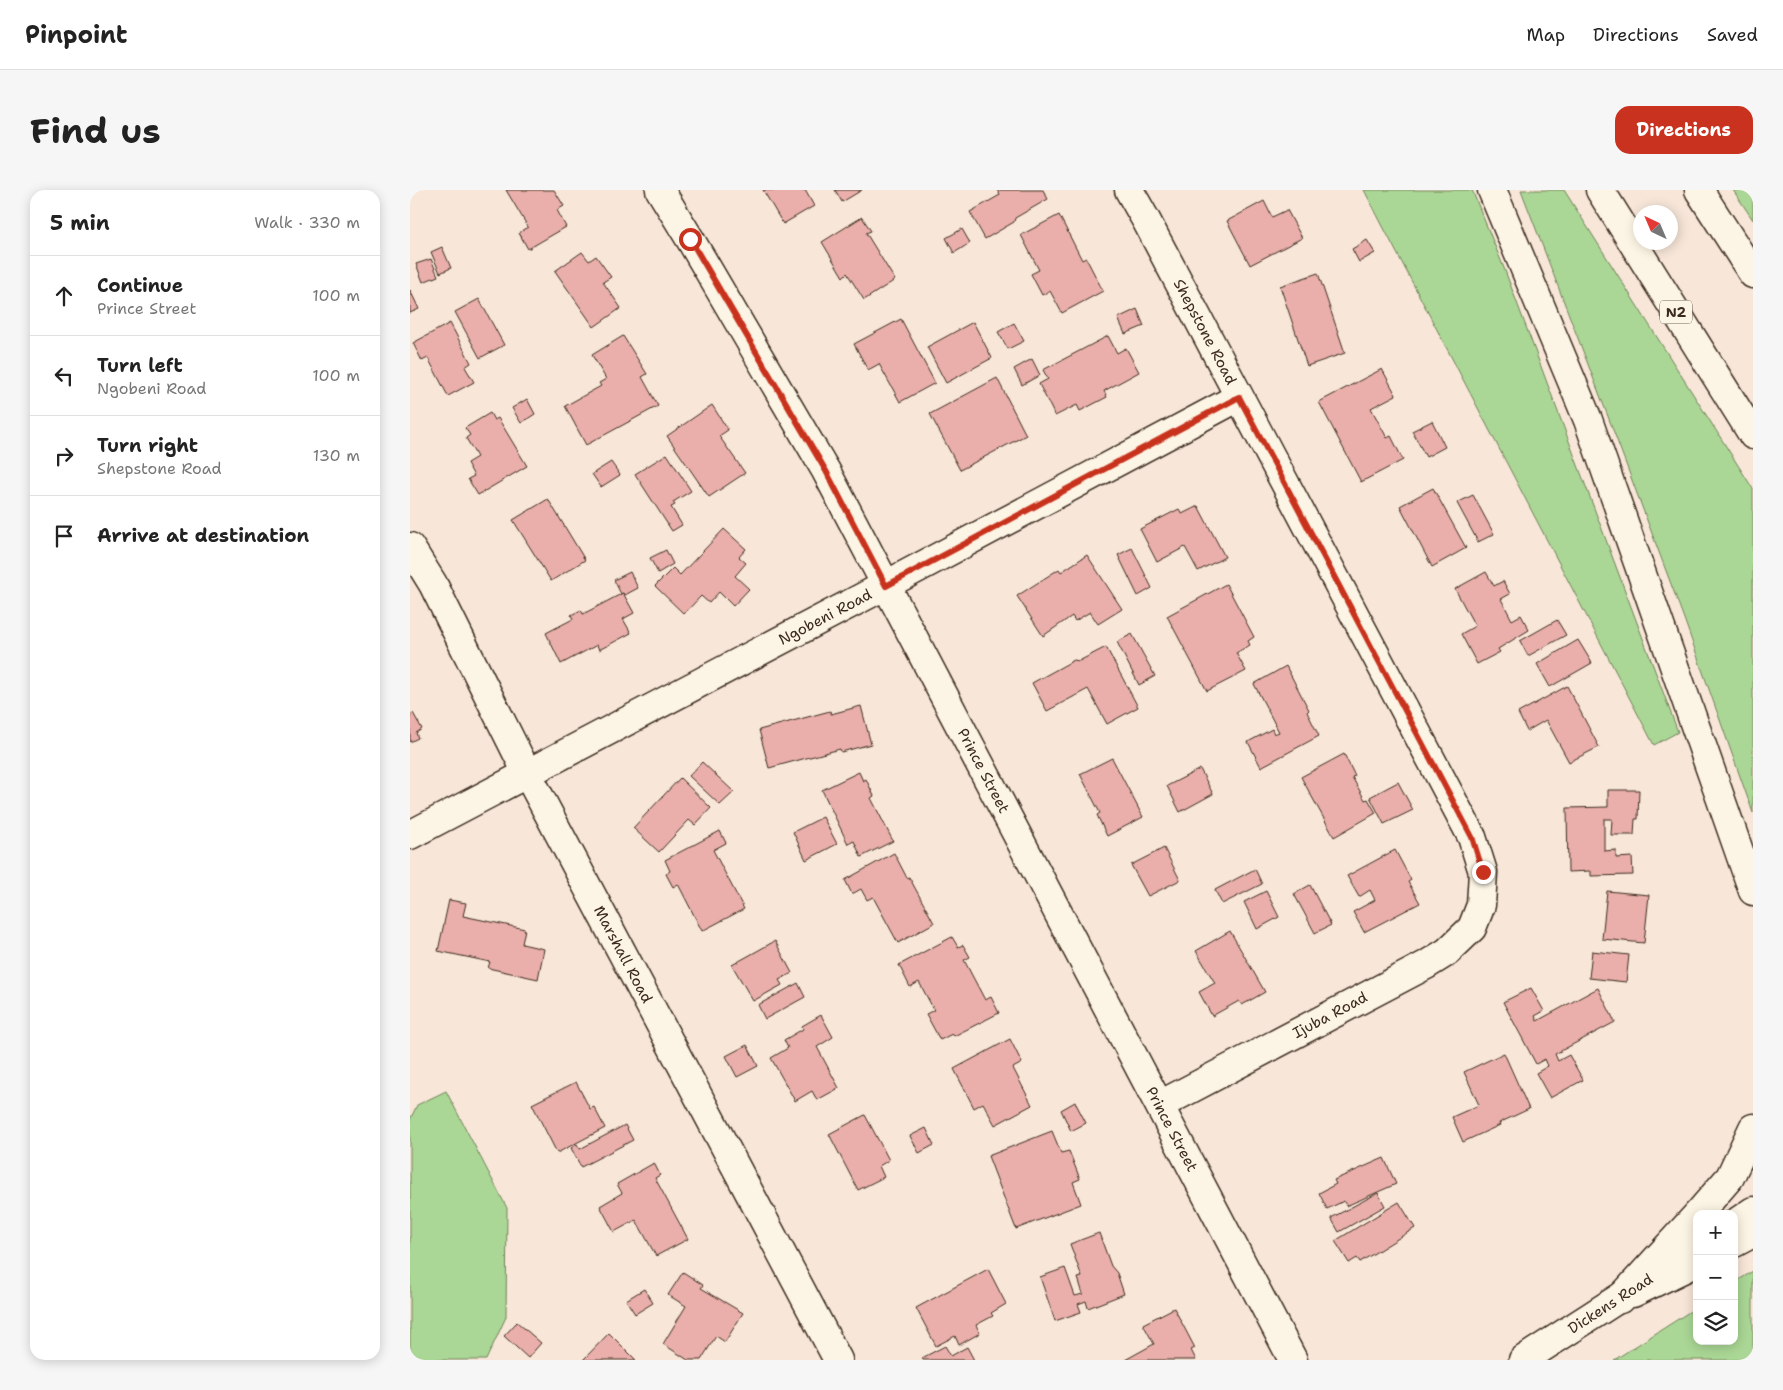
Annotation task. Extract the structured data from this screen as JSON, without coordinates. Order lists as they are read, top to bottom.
{
  "streets": {
    "main road": [
      "N2",
      "Shepstone Road",
      "Ngobeni Road",
      "Prince Street",
      "Marshall Road",
      "Ijuba Road",
      "Dickens Road"
    ]
  },
  "crossings": [
    ["Shepstone Road", "Ngobeni Road"],
    ["Shepstone Road", "Ijuba Road"],
    ["Ngobeni Road", "Prince Street"],
    ["Ngobeni Road", "Marshall Road"],
    ["Prince Street", "Ijuba Road"]
  ],
  "north": "top left",
  "page": {
    "header": "Pinpoint",
    "nav": ["Map", "Directions", "Saved"],
    "buttons": "Directions",
    "title": "Find us",
    "heading": ["5 min", "Walk · 330 m"],
    "list": [
      ["Continue", "Prince Street", "100 m"],
      ["Turn left", "Ngobeni Road", "100 m"],
      ["Turn right", "Shepstone Road", "130 m"],
      "Arrive at destination"
    ],
    "map_buttons": ["+", "−"]
  }
}
